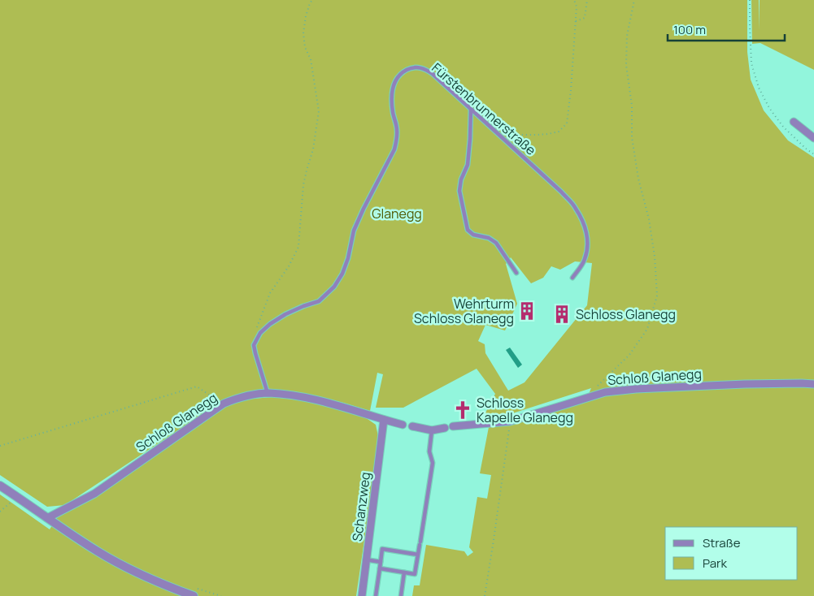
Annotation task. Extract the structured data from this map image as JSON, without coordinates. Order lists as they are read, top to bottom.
{
  "streets": {
    "street": ["Schloß Glanegg", "Schanzweg"],
    "lane": ["Fürstenbrunnerstraße"]
  },
  "crossings": [
    ["Fürstenbrunnerstraße", "Schloß Glanegg"],
    ["Schloß Glanegg", "Schanzweg"]
  ],
  "parks": ["Glanegg"],
  "places": {
    "building": ["Wehrturm Schloss Glanegg", "Schloss Glanegg"],
    "church": ["Schloss Kapelle Glanegg"]
  },
  "legend": ["Straße", "Park"],
  "scale_bar": "100 m"
}
